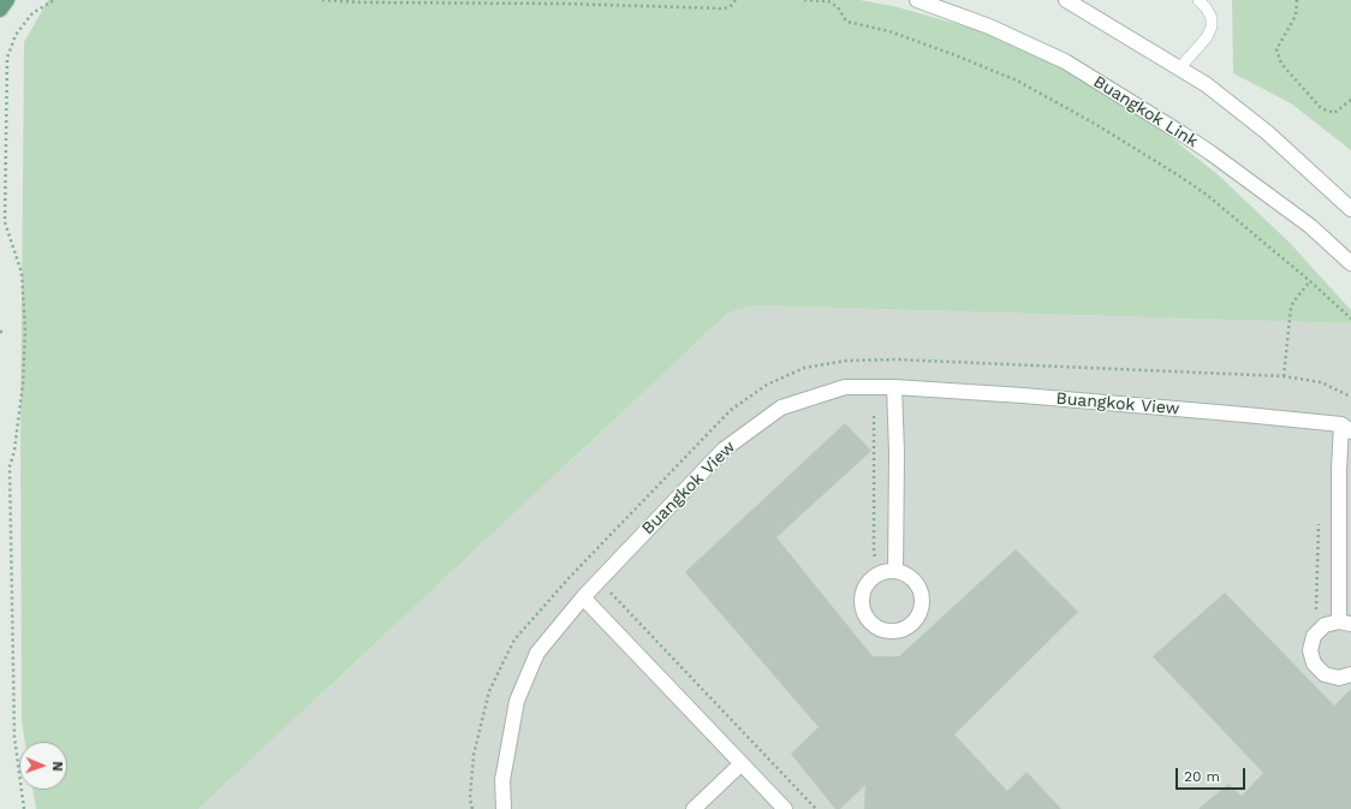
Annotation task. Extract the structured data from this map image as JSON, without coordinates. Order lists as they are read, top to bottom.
{
  "streets": {
    "street": ["Buangkok Link", "Buangkok View"]
  },
  "scale_bar": "20 m",
  "north": "right"
}
